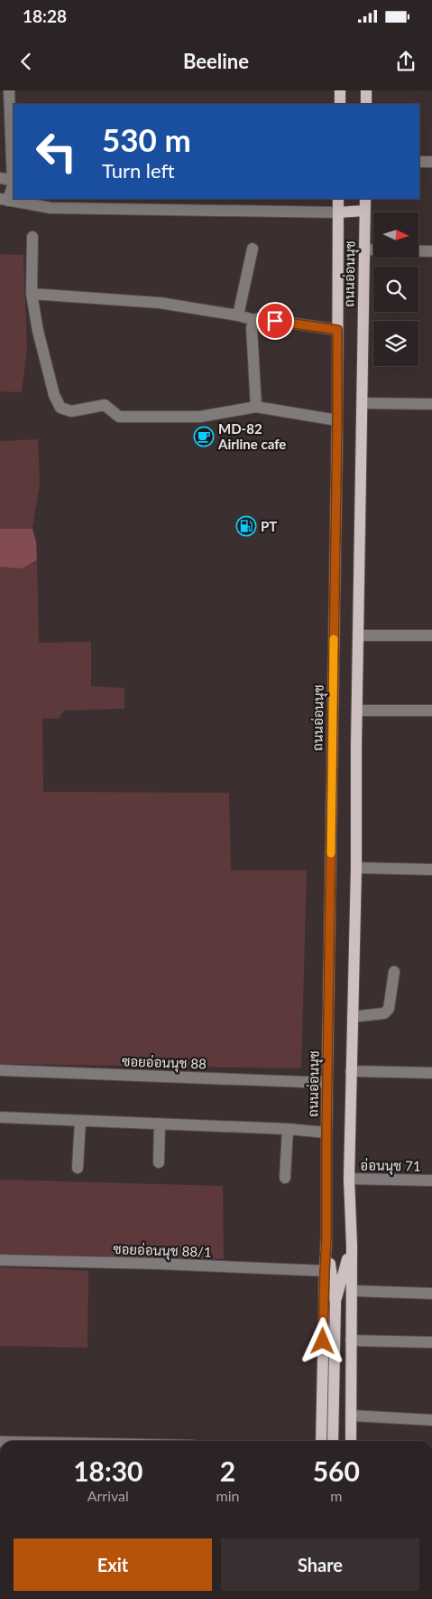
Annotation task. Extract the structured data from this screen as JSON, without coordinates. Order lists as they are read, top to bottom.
{
  "streets": {
    "main road": ["ถนนอ่อนนุช"],
    "street": ["ซอยอ่อนนุช 88", "อ่อนนุช 71", "ซอยอ่อนนุช 88/1"]
  },
  "crossings": [
    ["ถนนอ่อนนุช", "ซอยอ่อนนุช 88"],
    ["ถนนอ่อนนุช", "อ่อนนุช 71"],
    ["ถนนอ่อนนุช", "ซอยอ่อนนุช 88/1"]
  ],
  "places": {
    "cafe": ["MD-82 Airline cafe"],
    "fuel station": ["PT"]
  },
  "north": "right",
  "page": {
    "status": "18:28",
    "header": "Beeline",
    "turn": ["530 m", "Turn left"],
    "eta": [
      "18:30",
      "Arrival",
      "2",
      "min",
      "560",
      "m"
    ],
    "buttons": ["Exit", "Share"]
  }
}
